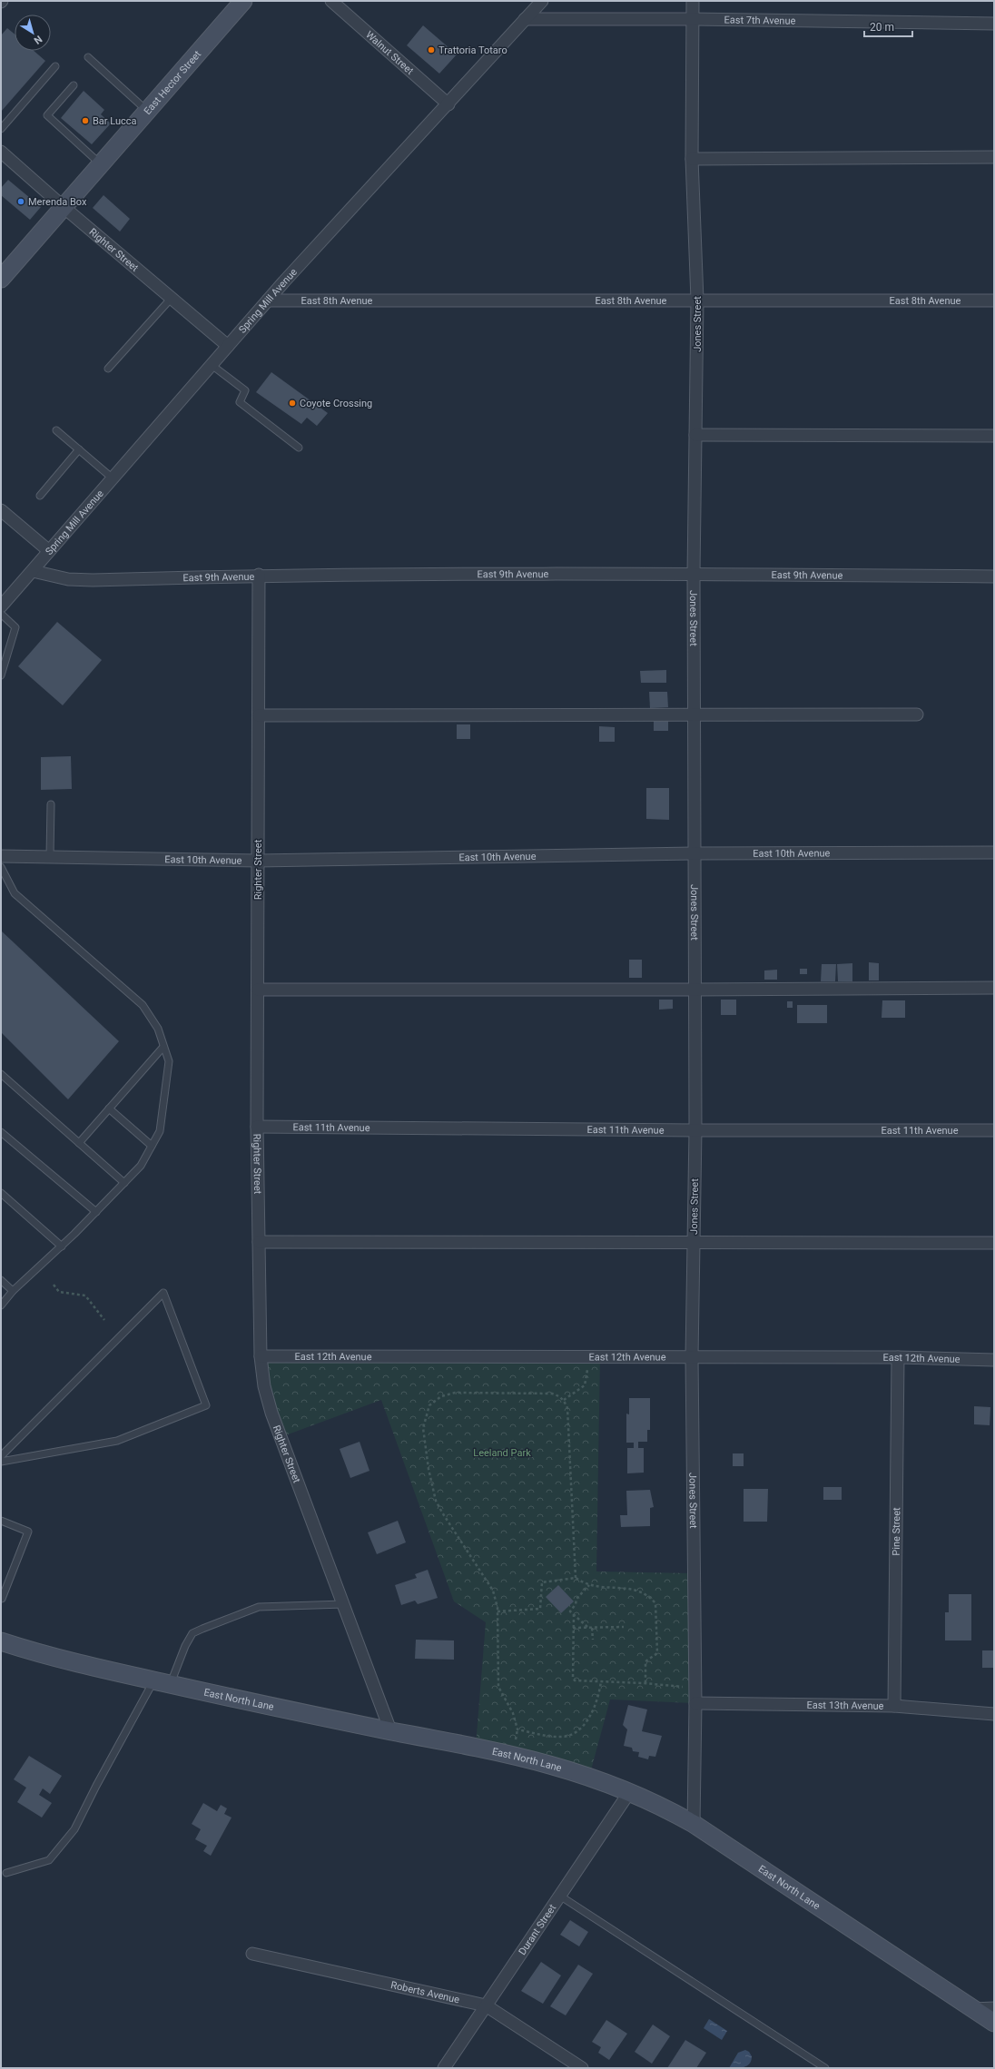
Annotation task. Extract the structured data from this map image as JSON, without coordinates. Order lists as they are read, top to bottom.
{
  "streets": {
    "street": [
      "East 7th Avenue",
      "Walnut Street",
      "East Hector Street",
      "Righter Street",
      "East 8th Avenue",
      "Spring Mill Avenue",
      "Jones Street",
      "East 9th Avenue",
      "East 10th Avenue",
      "East 11th Avenue",
      "East 12th Avenue",
      "Pine Street",
      "East North Lane",
      "East 13th Avenue",
      "Durant Street",
      "Roberts Avenue"
    ]
  },
  "crossings": [
    ["East 7th Avenue", "Spring Mill Avenue"],
    ["East 7th Avenue", "Jones Street"],
    ["Walnut Street", "Spring Mill Avenue"],
    ["East Hector Street", "Righter Street"],
    ["Righter Street", "Spring Mill Avenue"],
    ["Righter Street", "East 9th Avenue"],
    ["Righter Street", "East 10th Avenue"],
    ["Righter Street", "East 11th Avenue"],
    ["Righter Street", "East 12th Avenue"],
    ["Righter Street", "East North Lane"],
    ["East 8th Avenue", "Spring Mill Avenue"],
    ["East 8th Avenue", "Jones Street"],
    ["Spring Mill Avenue", "East 9th Avenue"],
    ["Jones Street", "East 9th Avenue"],
    ["Jones Street", "East 10th Avenue"],
    ["Jones Street", "East 11th Avenue"],
    ["Jones Street", "East 12th Avenue"],
    ["Jones Street", "East North Lane"],
    ["Jones Street", "East 13th Avenue"],
    ["East 12th Avenue", "Pine Street"],
    ["Pine Street", "East 13th Avenue"],
    ["East North Lane", "Durant Street"],
    ["Durant Street", "Roberts Avenue"]
  ],
  "parks": ["Leeland Park"],
  "places": [
    "Trattoria Totaro",
    "Bar Lucca",
    "Merenda Box",
    "Coyote Crossing"
  ],
  "scale_bar": "20 m",
  "north": "bottom right"
}
